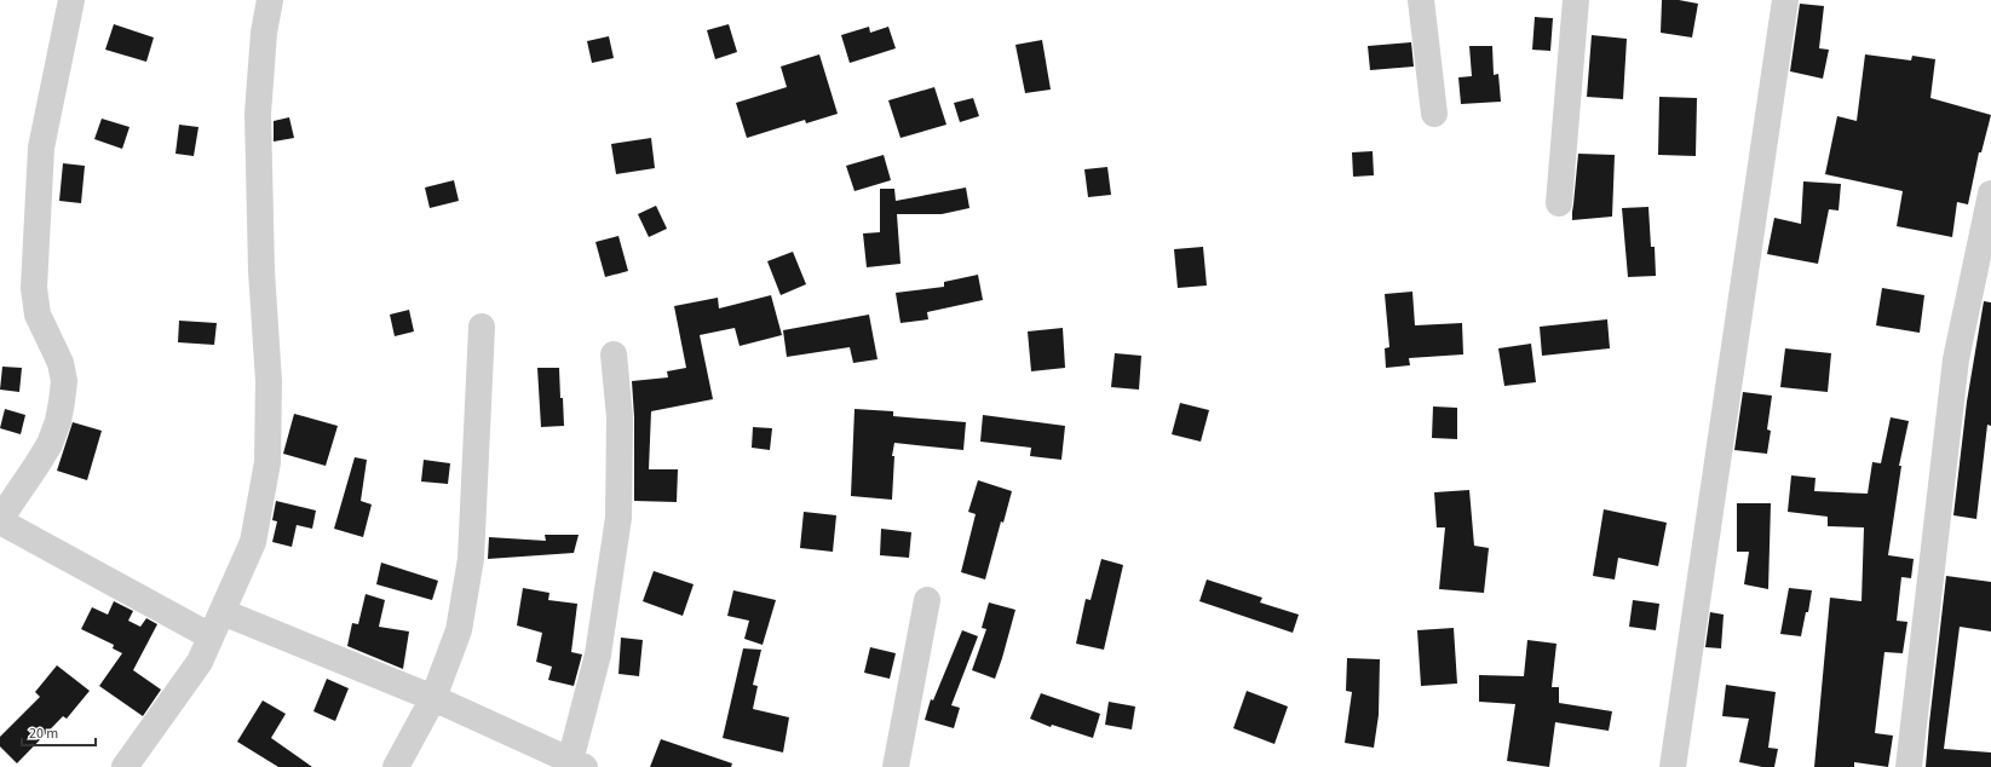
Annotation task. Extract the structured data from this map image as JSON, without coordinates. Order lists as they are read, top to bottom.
{
  "scale_bar": "20 m"
}
